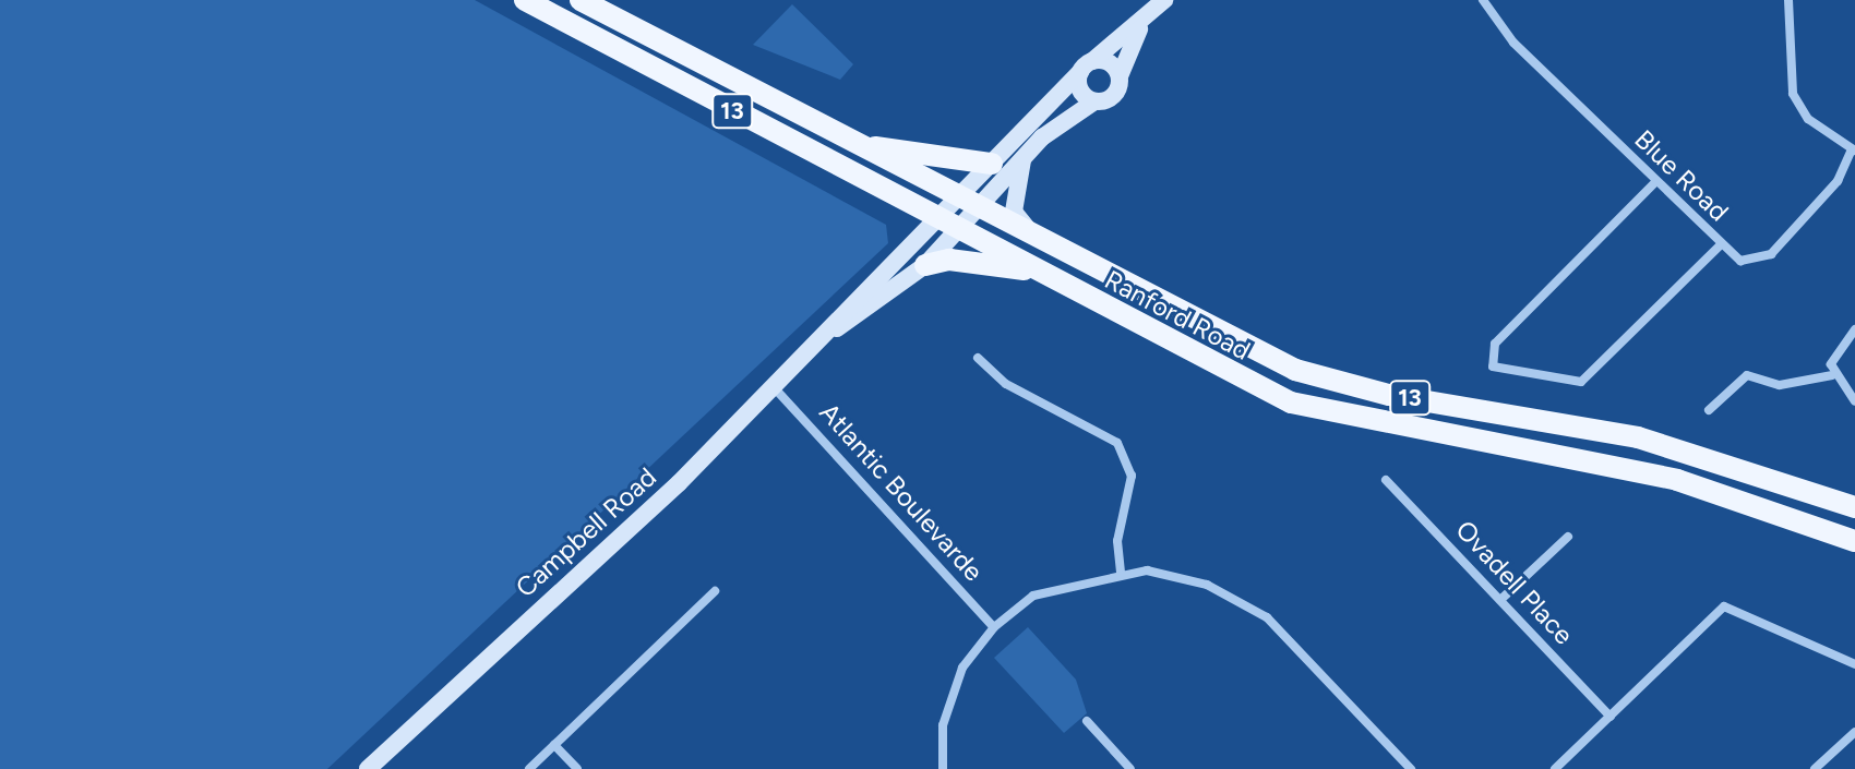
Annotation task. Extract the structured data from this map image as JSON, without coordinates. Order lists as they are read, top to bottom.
{
  "streets": {
    "main road": ["13", "Ranford Road"],
    "street": [
      "Blue Road",
      "Atlantic Boulevarde",
      "Campbell Road",
      "Ovadell Place"
    ]
  },
  "crossings": [
    ["Ranford Road", "Campbell Road"],
    ["Atlantic Boulevarde", "Campbell Road"]
  ]
}
